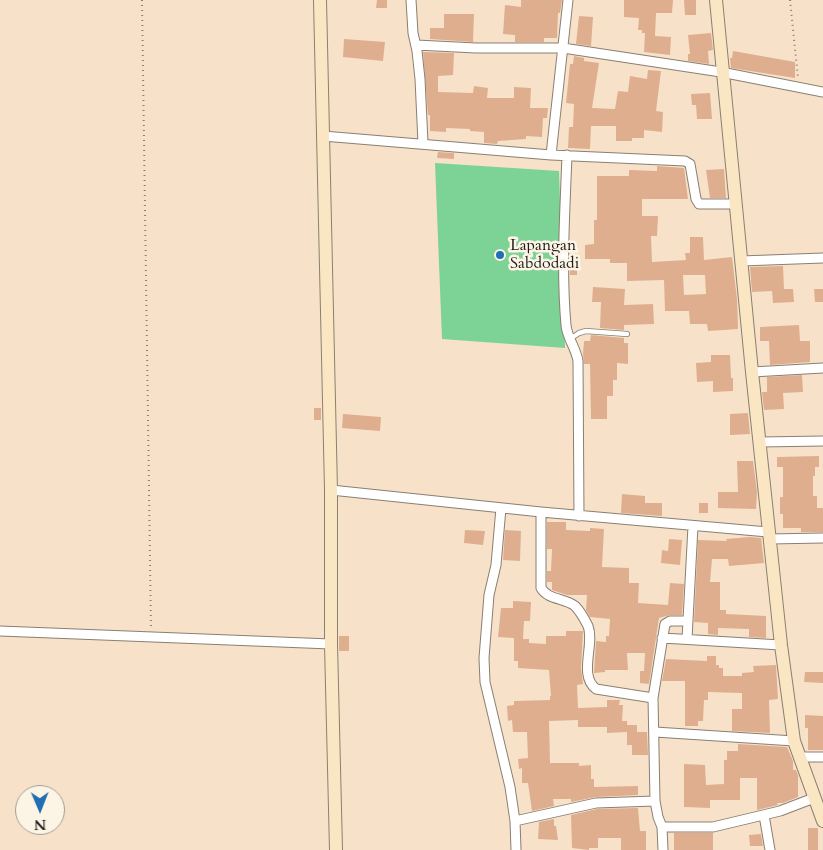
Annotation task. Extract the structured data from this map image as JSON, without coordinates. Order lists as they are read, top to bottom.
{
  "places": ["Lapangan Sabdodadi"],
  "north": "bottom"
}
